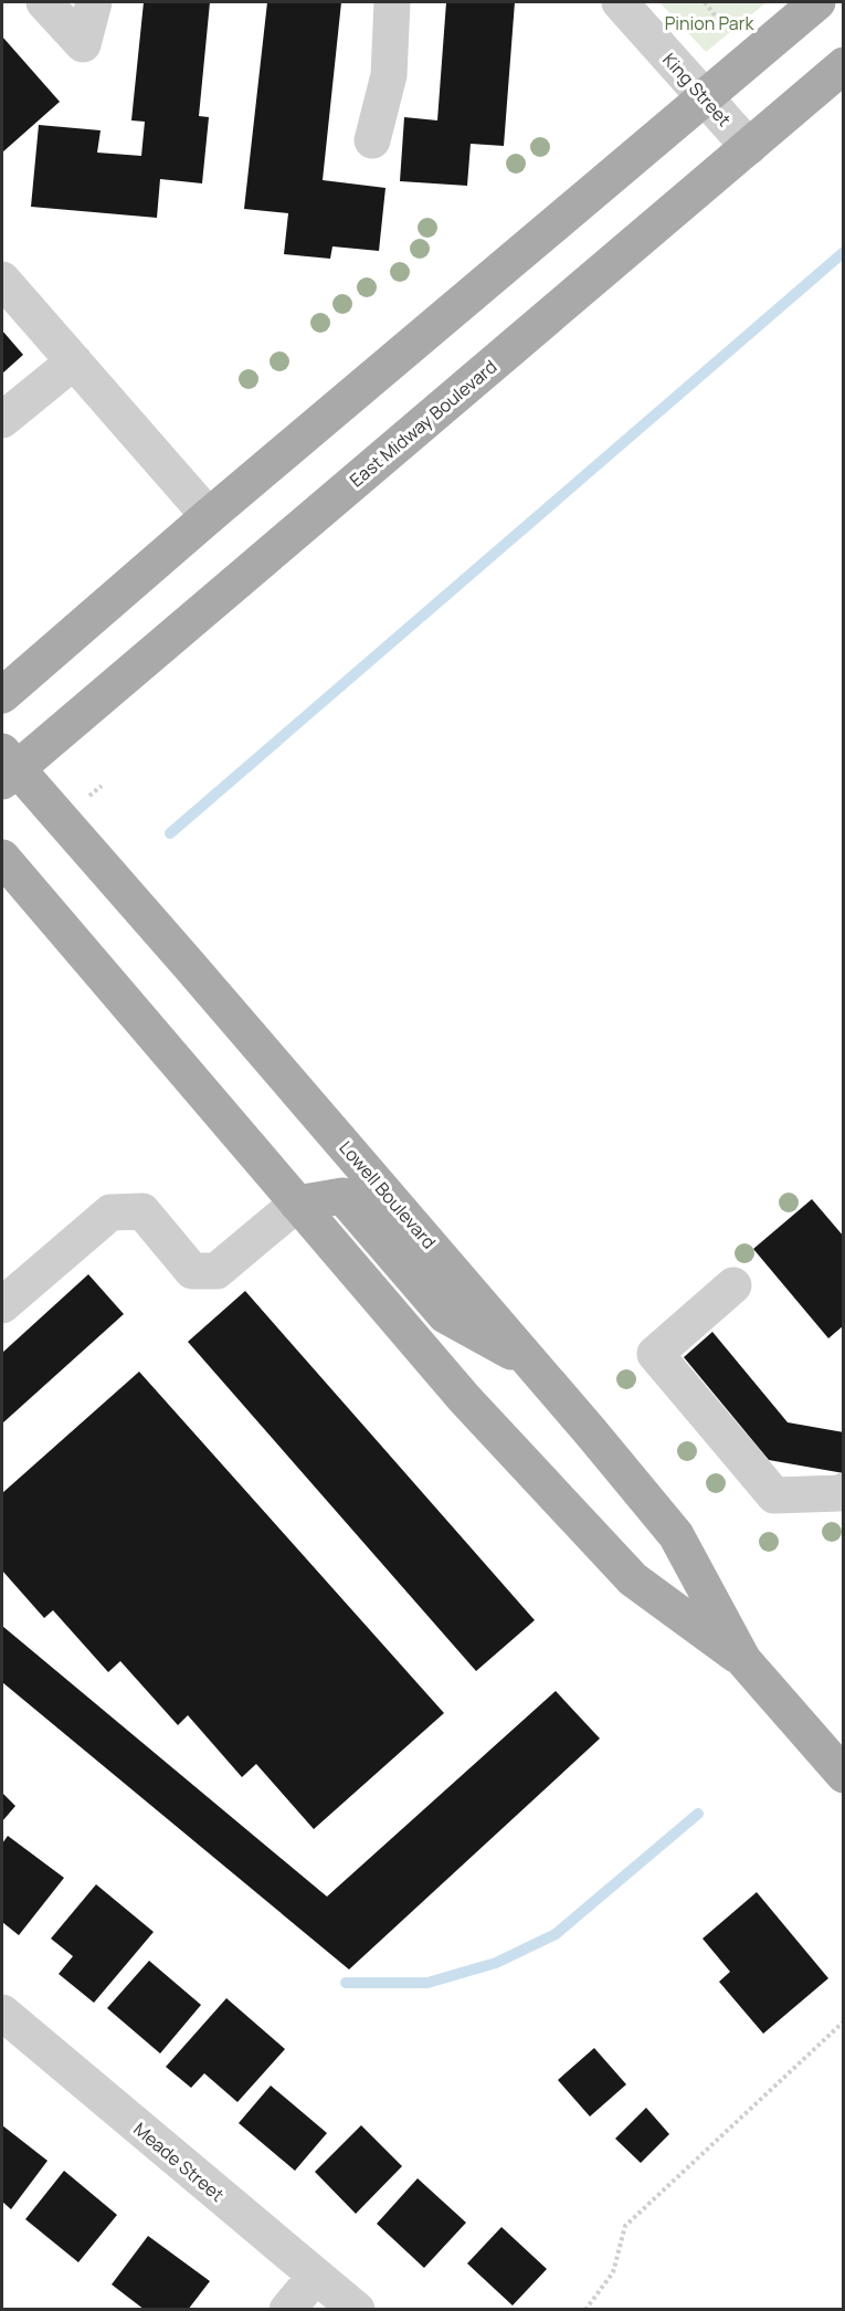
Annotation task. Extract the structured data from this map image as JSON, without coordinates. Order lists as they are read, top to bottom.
{
  "streets": {
    "main road": ["East Midway Boulevard", "Lowell Boulevard"],
    "street": ["King Street", "Meade Street"]
  },
  "crossings": [
    ["King Street", "East Midway Boulevard"],
    ["East Midway Boulevard", "Lowell Boulevard"]
  ],
  "parks": ["Pinion Park"]
}
